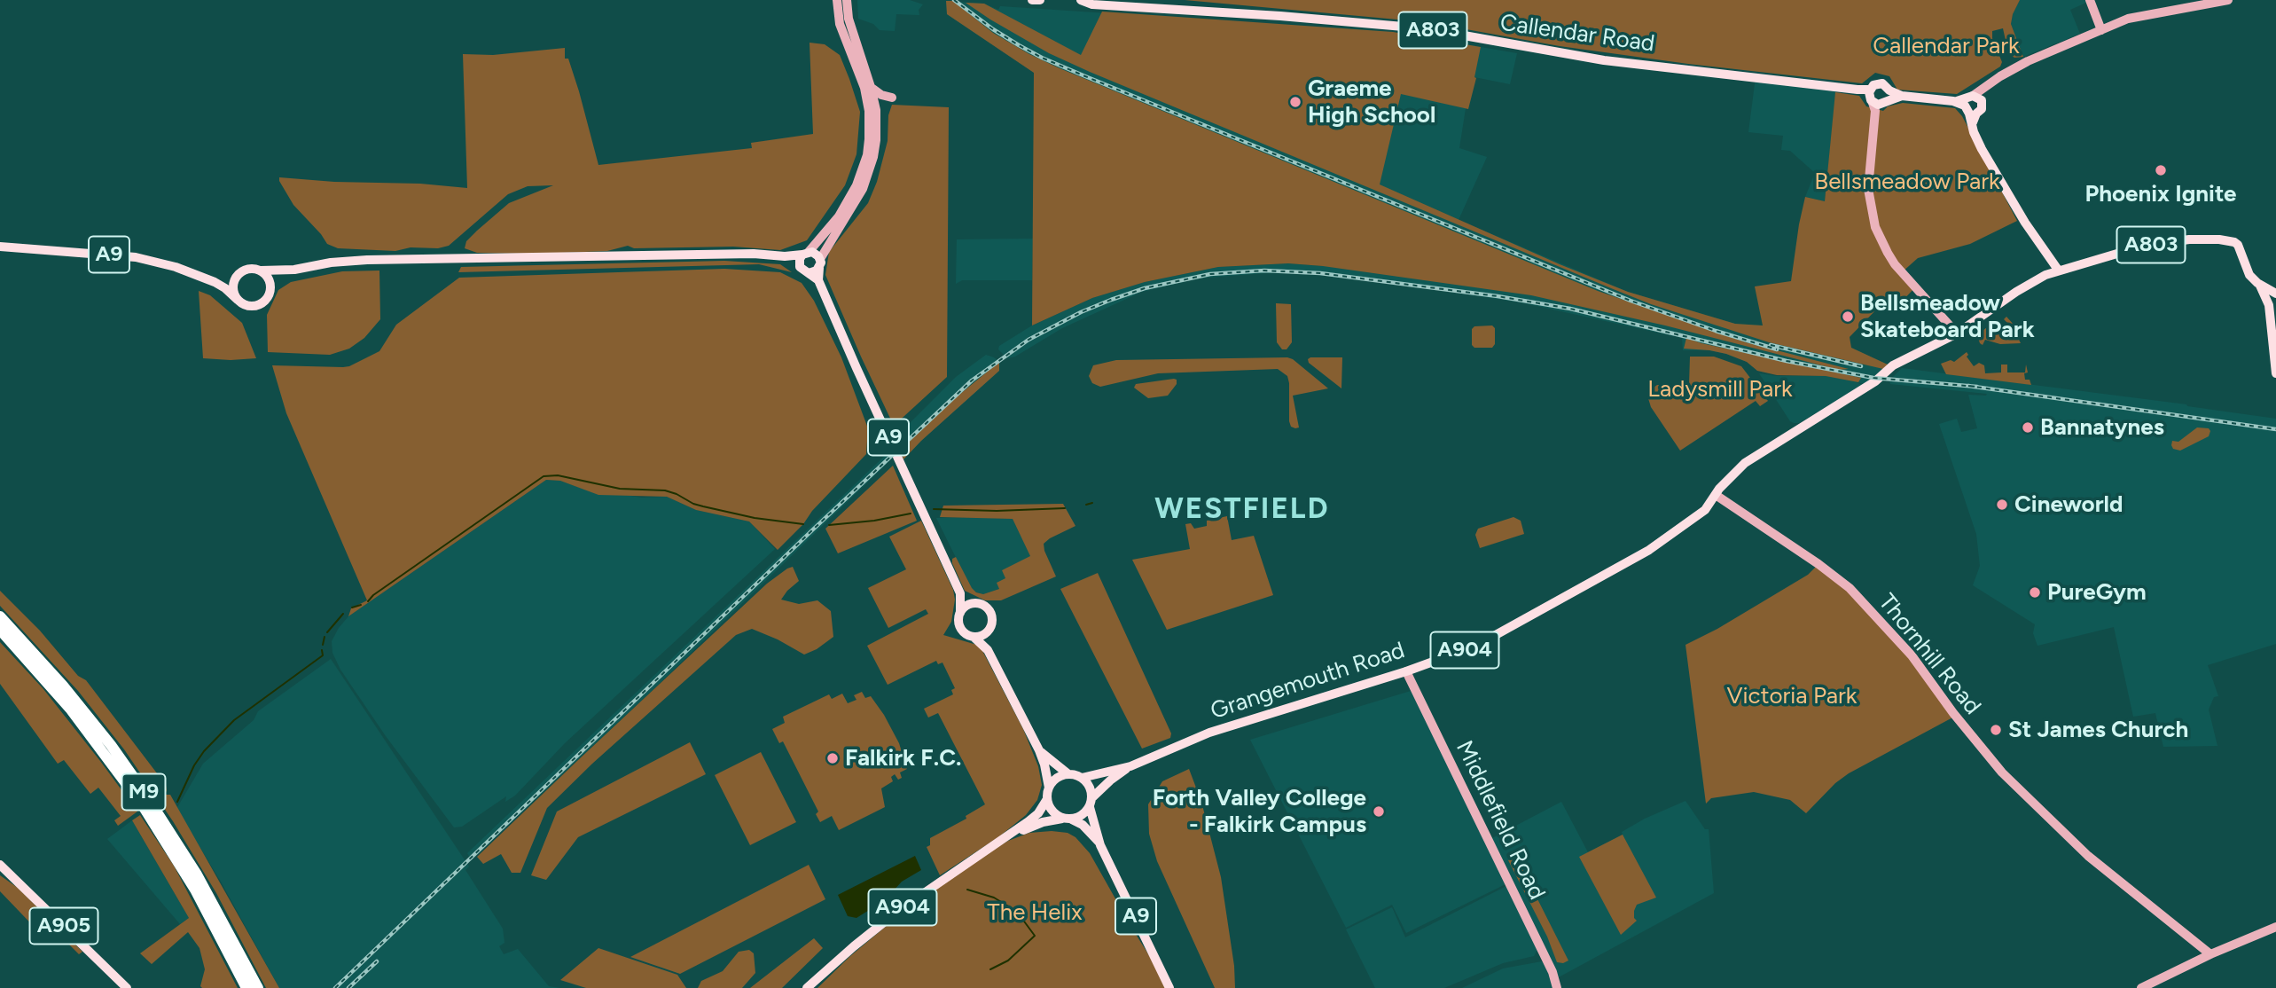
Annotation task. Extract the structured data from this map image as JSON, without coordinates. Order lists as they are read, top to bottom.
{
  "streets": {
    "highway": ["M9"],
    "main road": [
      "A803",
      "Callendar Road",
      "A9",
      "A904",
      "Grangemouth Road",
      "A905"
    ],
    "street": ["Thornhill Road", "Middlefield Road"]
  },
  "crossings": [
    ["A803", "Callendar Road"],
    ["A803", "A904"],
    ["A9", "A904"],
    ["A9", "Grangemouth Road"],
    ["A904", "Thornhill Road"],
    ["A904", "Grangemouth Road"],
    ["Thornhill Road", "Grangemouth Road"],
    ["Grangemouth Road", "Middlefield Road"]
  ],
  "districts": ["WESTFIELD"],
  "parks": [
    "Callendar Park",
    "Bellsmeadow Park",
    "Ladysmill Park",
    "Victoria Park",
    "The Helix"
  ],
  "places": [
    "Graeme High School",
    "Phoenix Ignite",
    "Bellsmeadow Skateboard Park",
    "Bannatynes",
    "Cineworld",
    "PureGym",
    "St James Church",
    "Falkirk F.C.",
    "Forth Valley College - Falkirk Campus"
  ]
}
